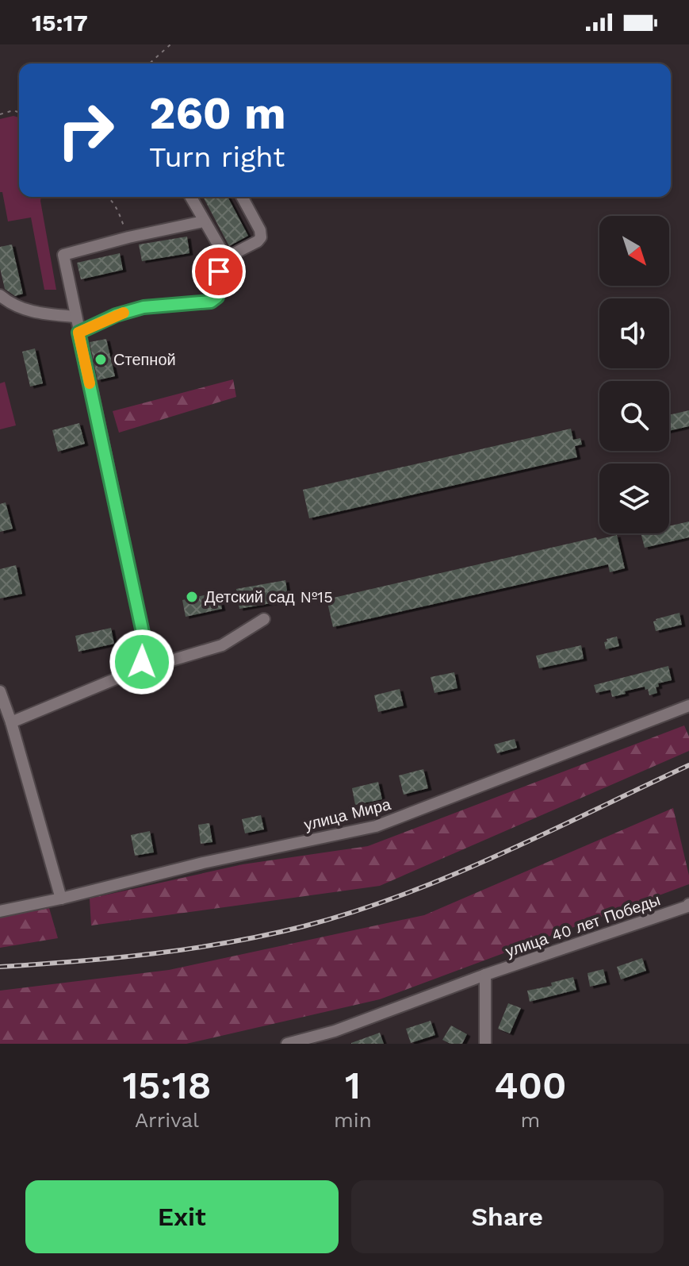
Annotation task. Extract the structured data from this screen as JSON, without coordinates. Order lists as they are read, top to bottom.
{
  "streets": {
    "street": ["улица Мира", "улица 40 лет Победы"]
  },
  "places": ["Степной", "Детский сад №15"],
  "north": "bottom right",
  "page": {
    "status": "15:17",
    "turn": ["260 m", "Turn right"],
    "eta": [
      "15:18",
      "Arrival",
      "1",
      "min",
      "400",
      "m"
    ],
    "buttons": ["Exit", "Share"]
  }
}
